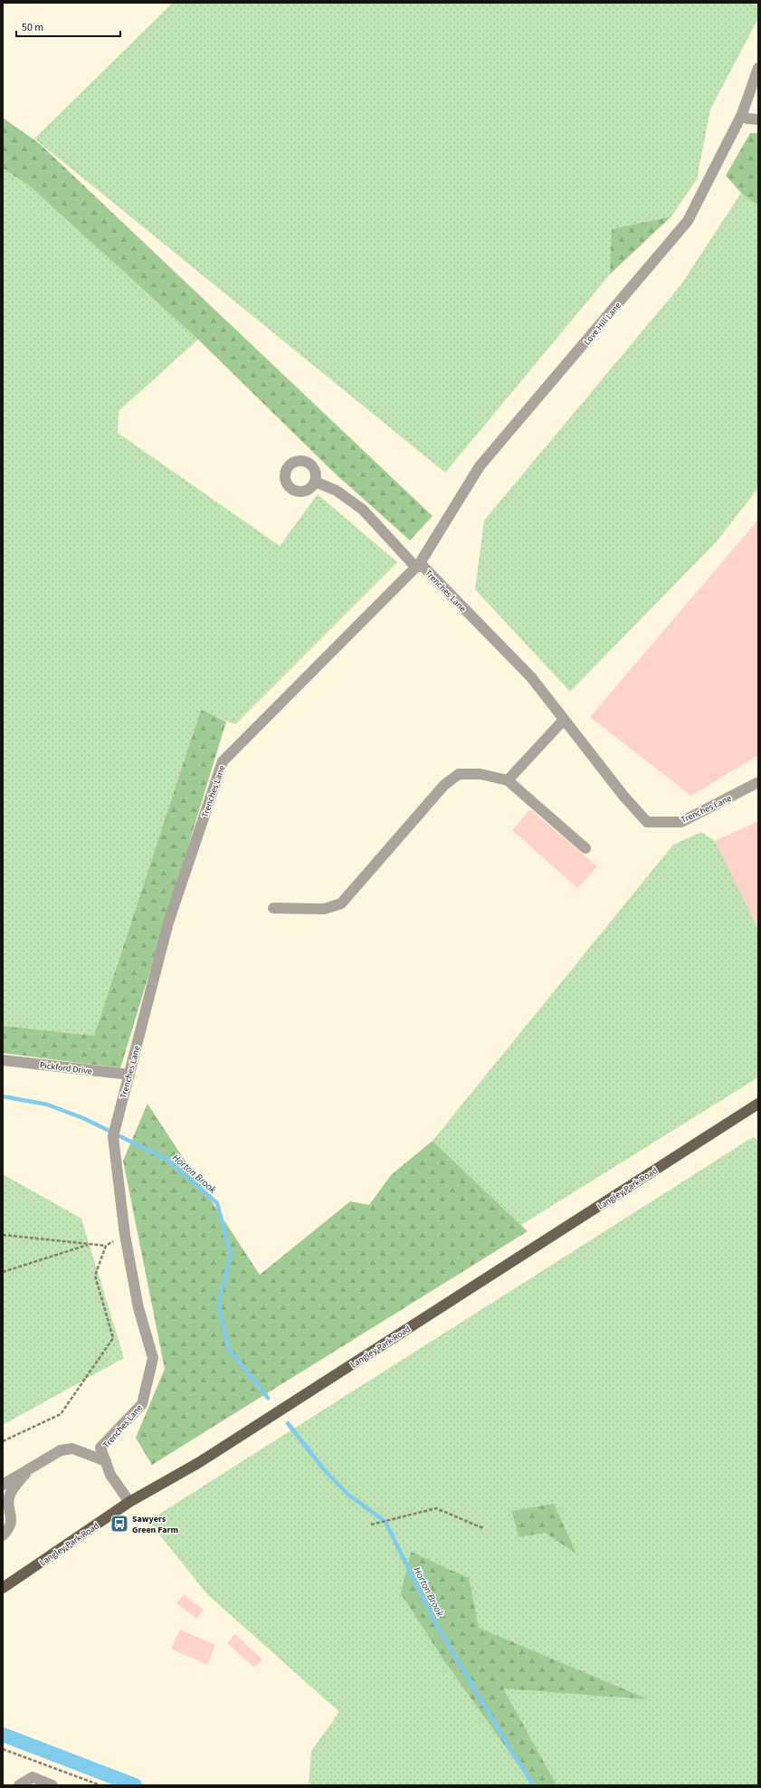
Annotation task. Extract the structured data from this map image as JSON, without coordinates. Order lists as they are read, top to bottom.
{
  "streets": {
    "main road": ["Langley Park Road"],
    "street": ["Love Hill Lane", "Trenches Lane", "Pickford Drive"]
  },
  "crossings": [
    ["Love Hill Lane", "Trenches Lane"],
    ["Trenches Lane", "Pickford Drive"],
    ["Trenches Lane", "Langley Park Road"]
  ],
  "water": ["Horton Brook"],
  "places": {
    "bus stop": ["Sawyers Green Farm"]
  },
  "scale_bar": "50 m"
}
